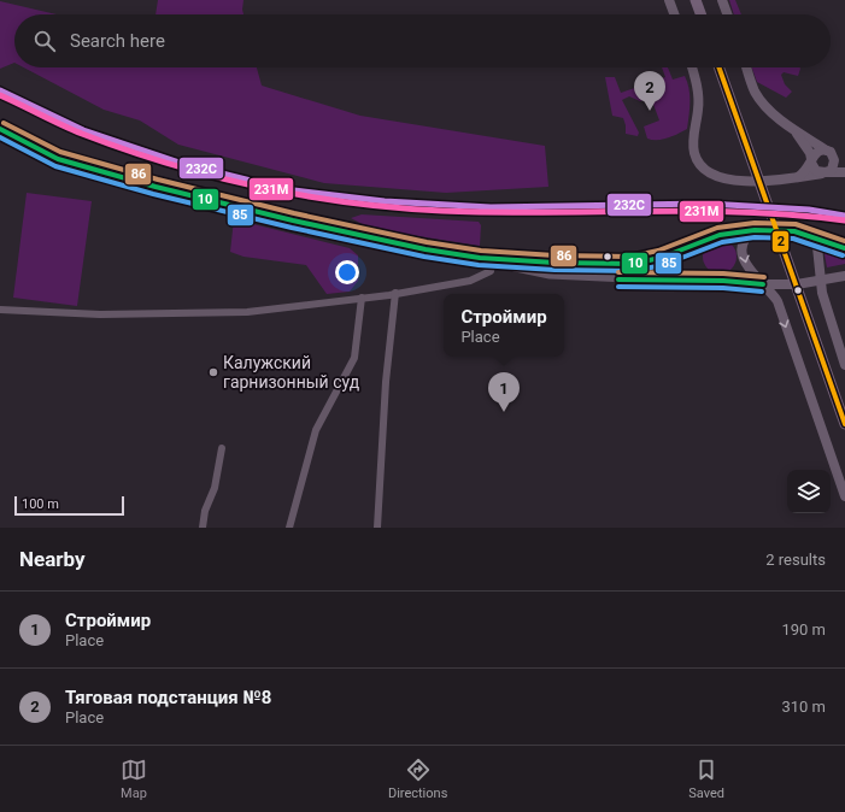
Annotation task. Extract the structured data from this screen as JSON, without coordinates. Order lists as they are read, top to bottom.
{
  "places": ["Калужский гарнизонный суд"],
  "lines": [
    "transit line 2",
    "transit line 232C",
    "transit line 231М",
    "transit line 86",
    "transit line 10",
    "transit line 85"
  ],
  "scale_bar": "100 m",
  "page": {
    "search": "Search here",
    "pins": ["2", "1"],
    "popup": ["Строймир", "Place"],
    "scale": "100 m",
    "heading": ["Nearby", "2 results"],
    "list": [
      {
        "mark": "1",
        "name": "Строймир",
        "note": "Place",
        "value": "190 m"
      },
      {
        "mark": "2",
        "name": "Тяговая подстанция №8",
        "note": "Place",
        "value": "310 m"
      }
    ],
    "nav": ["Map", "Directions", "Saved"]
  }
}
